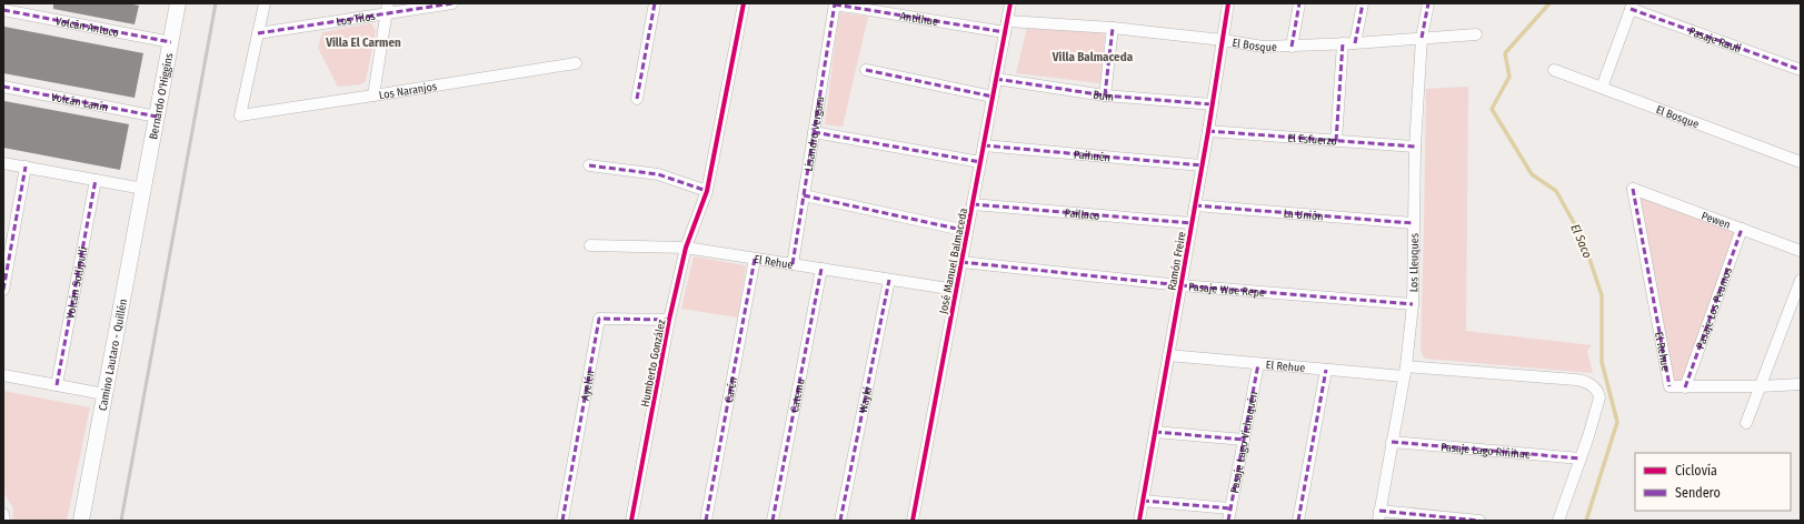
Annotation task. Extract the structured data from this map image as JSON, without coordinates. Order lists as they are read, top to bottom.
{
  "streets": {
    "main road": ["Bernardo O'Higgins", "Camino Lautaro - Quillén"],
    "street": [
      "Los Tilos",
      "Antilhue",
      "Volcán Antuco",
      "Pasaje Raulí",
      "El Bosque",
      "Los Naranjos",
      "Buin",
      "Volcán Lanín",
      "Lisandro Vergara",
      "El Esfuerzo",
      "Paihuén",
      "Paillaco",
      "La Unión",
      "Pewen",
      "José Manuel Balmaceda",
      "Ramón Freire",
      "El Rehue",
      "Los Lleuques",
      "Volcán Sollipulli",
      "Pasaje Wue Repe",
      "Pasaje Los Peumos",
      "Humberto González",
      "Ayelén",
      "Carén",
      "Catemu",
      "Wayki",
      "Pasaje Lago Vichuquén",
      "Pasaje Lago Riñihue"
    ]
  },
  "crossings": [
    ["Los Tilos", "Los Naranjos"],
    ["Antilhue", "El Bosque"],
    ["Antilhue", "Lisandro Vergara"],
    ["Antilhue", "José Manuel Balmaceda"],
    ["Volcán Antuco", "Bernardo O'Higgins"],
    ["El Bosque", "José Manuel Balmaceda"],
    ["El Bosque", "Ramón Freire"],
    ["El Bosque", "Los Lleuques"],
    ["Buin", "José Manuel Balmaceda"],
    ["Buin", "Ramón Freire"],
    ["Bernardo O'Higgins", "Volcán Lanín"],
    ["Bernardo O'Higgins", "Camino Lautaro - Quillén"],
    ["Lisandro Vergara", "El Rehue"],
    ["El Esfuerzo", "Ramón Freire"],
    ["El Esfuerzo", "Los Lleuques"],
    ["Paihuén", "José Manuel Balmaceda"],
    ["Paihuén", "Ramón Freire"],
    ["Paillaco", "José Manuel Balmaceda"],
    ["Paillaco", "Ramón Freire"],
    ["La Unión", "Ramón Freire"],
    ["La Unión", "Los Lleuques"],
    ["Pewen", "El Rehue"],
    ["Pewen", "Pasaje Los Peumos"],
    ["José Manuel Balmaceda", "El Rehue"],
    ["José Manuel Balmaceda", "Pasaje Wue Repe"],
    ["Ramón Freire", "El Rehue"],
    ["Ramón Freire", "Pasaje Wue Repe"],
    ["El Rehue", "Los Lleuques"],
    ["El Rehue", "Pasaje Los Peumos"],
    ["El Rehue", "Humberto González"],
    ["El Rehue", "Carén"],
    ["El Rehue", "Catemu"],
    ["El Rehue", "Wayki"],
    ["El Rehue", "Pasaje Lago Vichuquén"],
    ["El Rehue", "Pasaje Lago Riñihue"],
    ["Los Lleuques", "Pasaje Wue Repe"],
    ["Los Lleuques", "Pasaje Lago Riñihue"],
    ["Humberto González", "Ayelén"]
  ],
  "districts": ["Villa El Carmen", "Villa Balmaceda"],
  "water": ["El Saco"],
  "legend": ["Ciclovía", "Sendero"]
}
